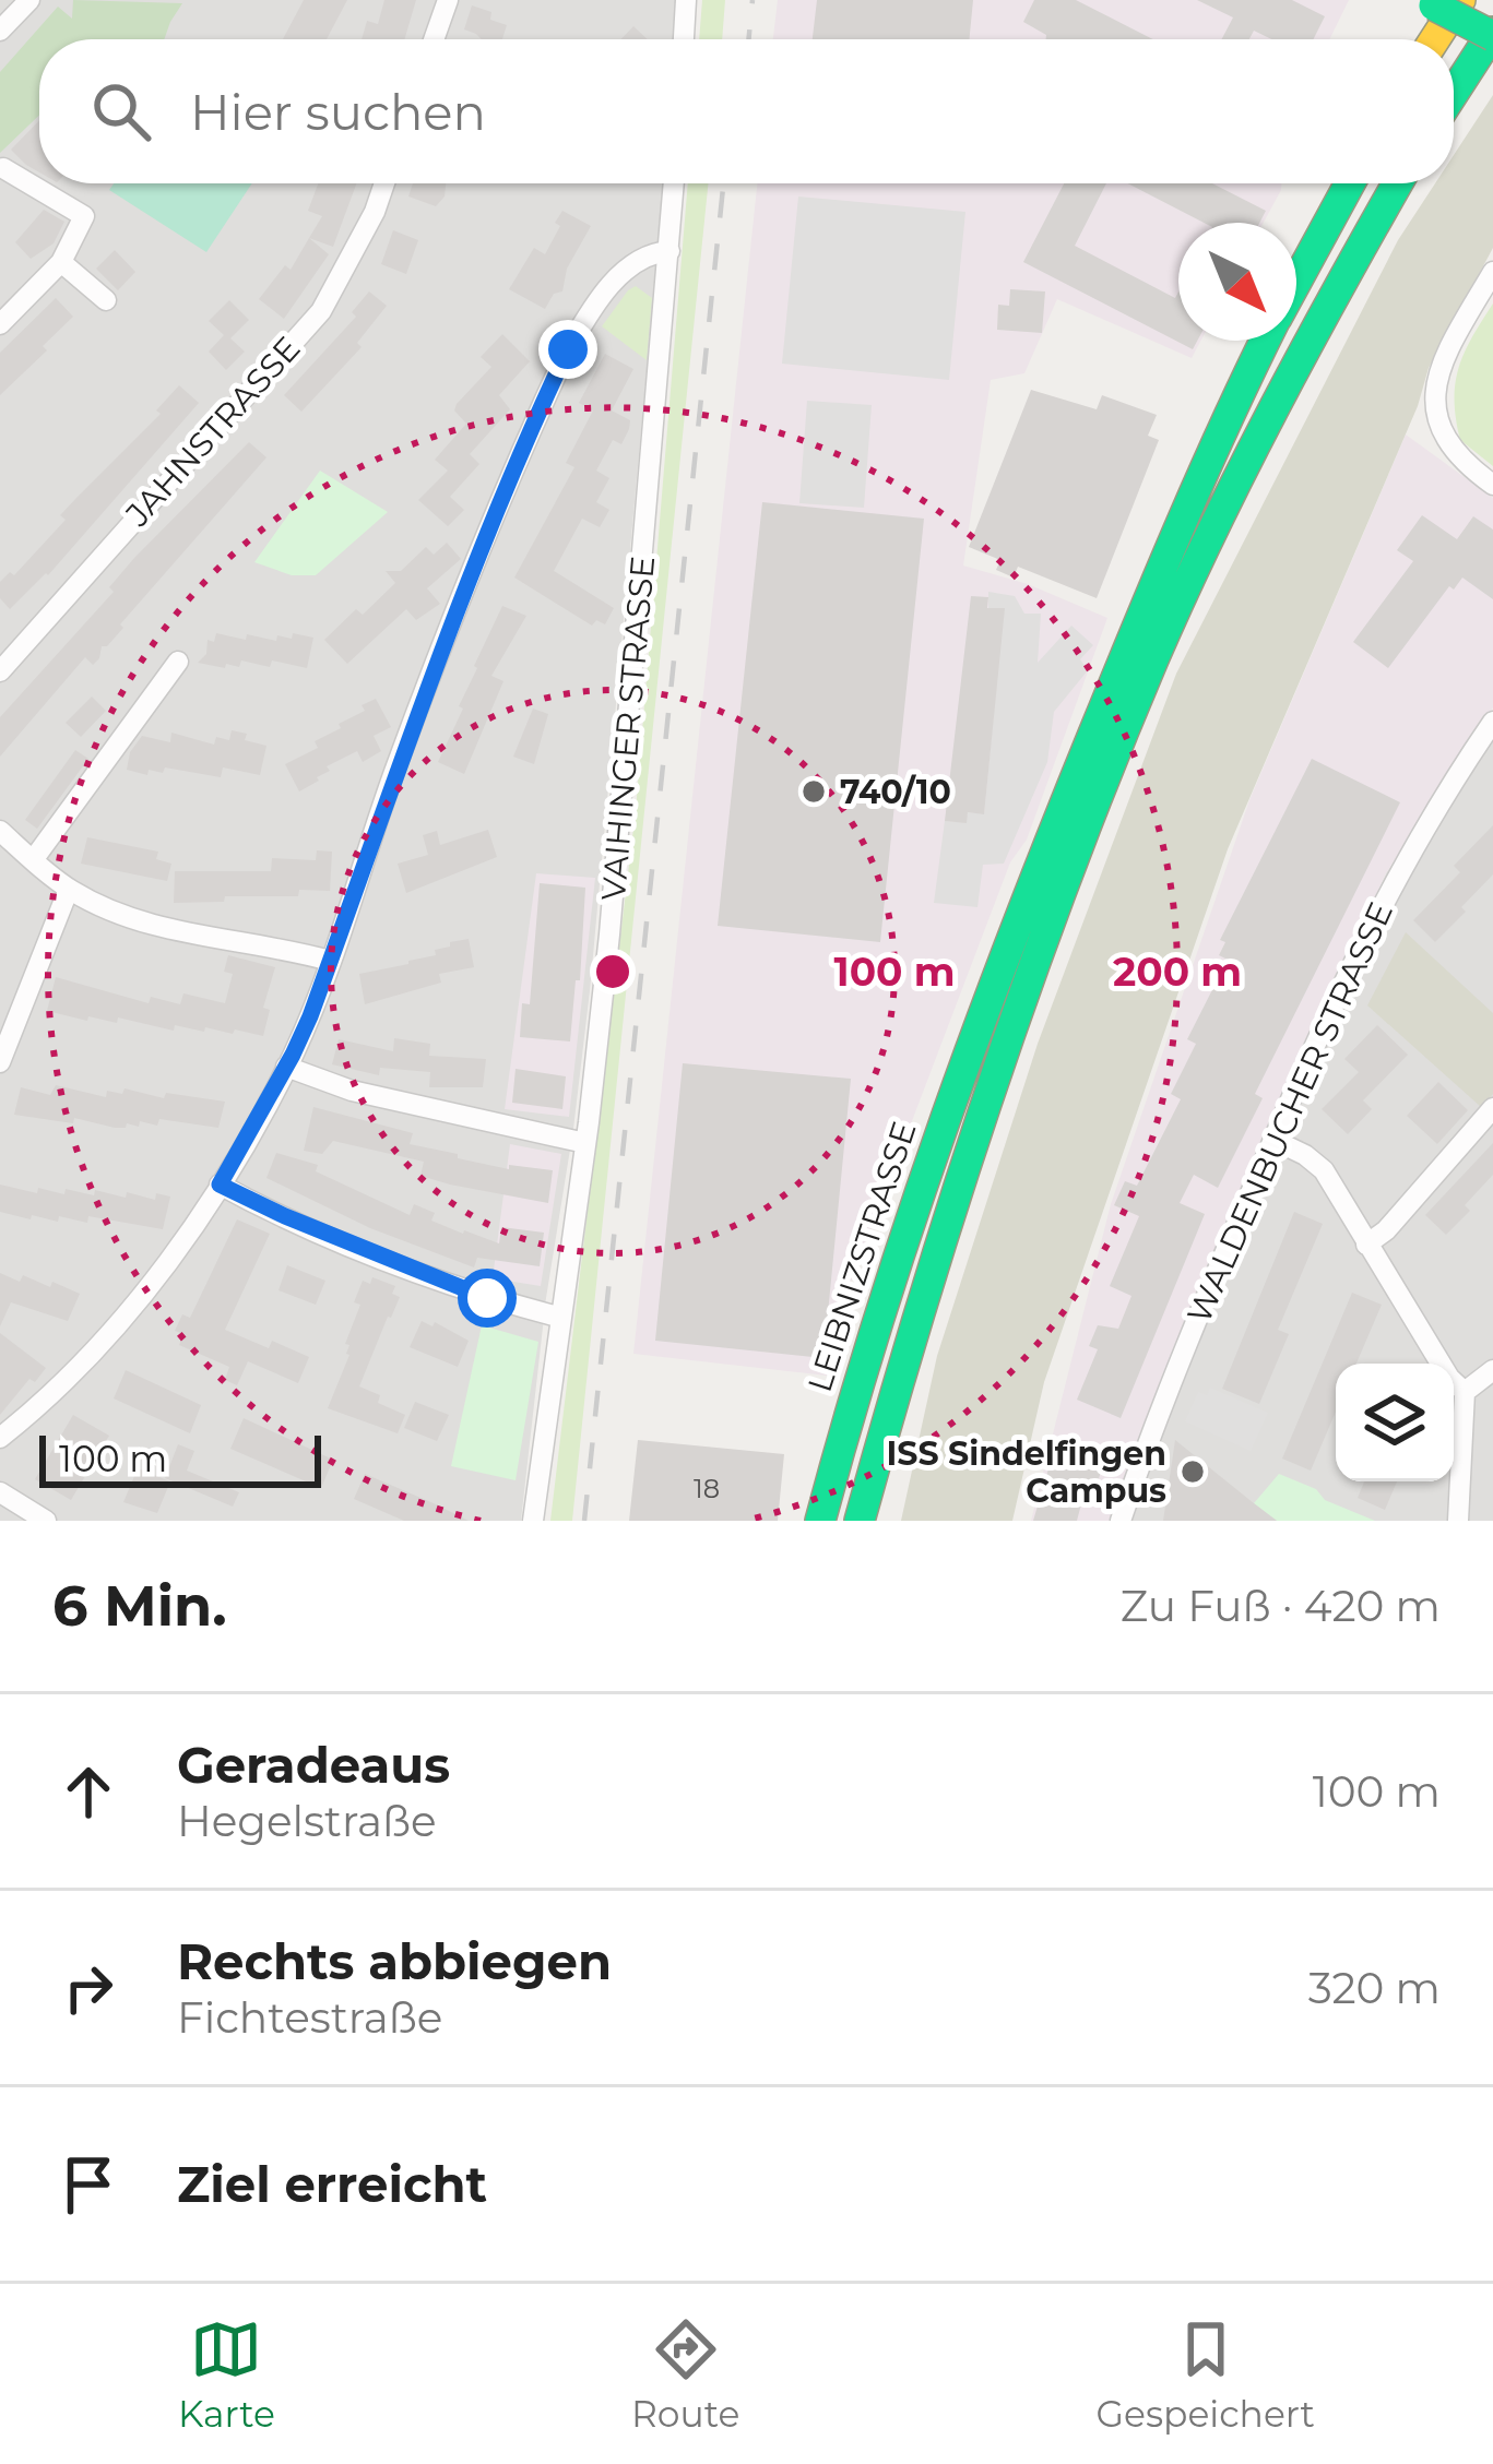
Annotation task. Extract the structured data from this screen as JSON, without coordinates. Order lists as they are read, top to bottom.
{
  "streets": {
    "main road": ["LEIBNIZSTRASSE"],
    "street": ["JAHNSTRASSE", "VAIHINGER STRASSE", "WALDENBUCHER STRASSE"]
  },
  "places": ["740/10", "ISS Sindelfingen Campus"],
  "house_numbers": ["18"],
  "scale_bar": "100 m",
  "north": "bottom right",
  "page": {
    "search": "Hier suchen",
    "scale": "100 m",
    "heading": ["6 Min.", "Zu Fuß · 420 m"],
    "list": [
      ["Geradeaus", "Hegelstraße", "100 m"],
      ["Rechts abbiegen", "Fichtestraße", "320 m"],
      "Ziel erreicht"
    ],
    "nav": ["Karte", "Route", "Gespeichert"]
  },
  "rings": ["100 m", "200 m"]
}
